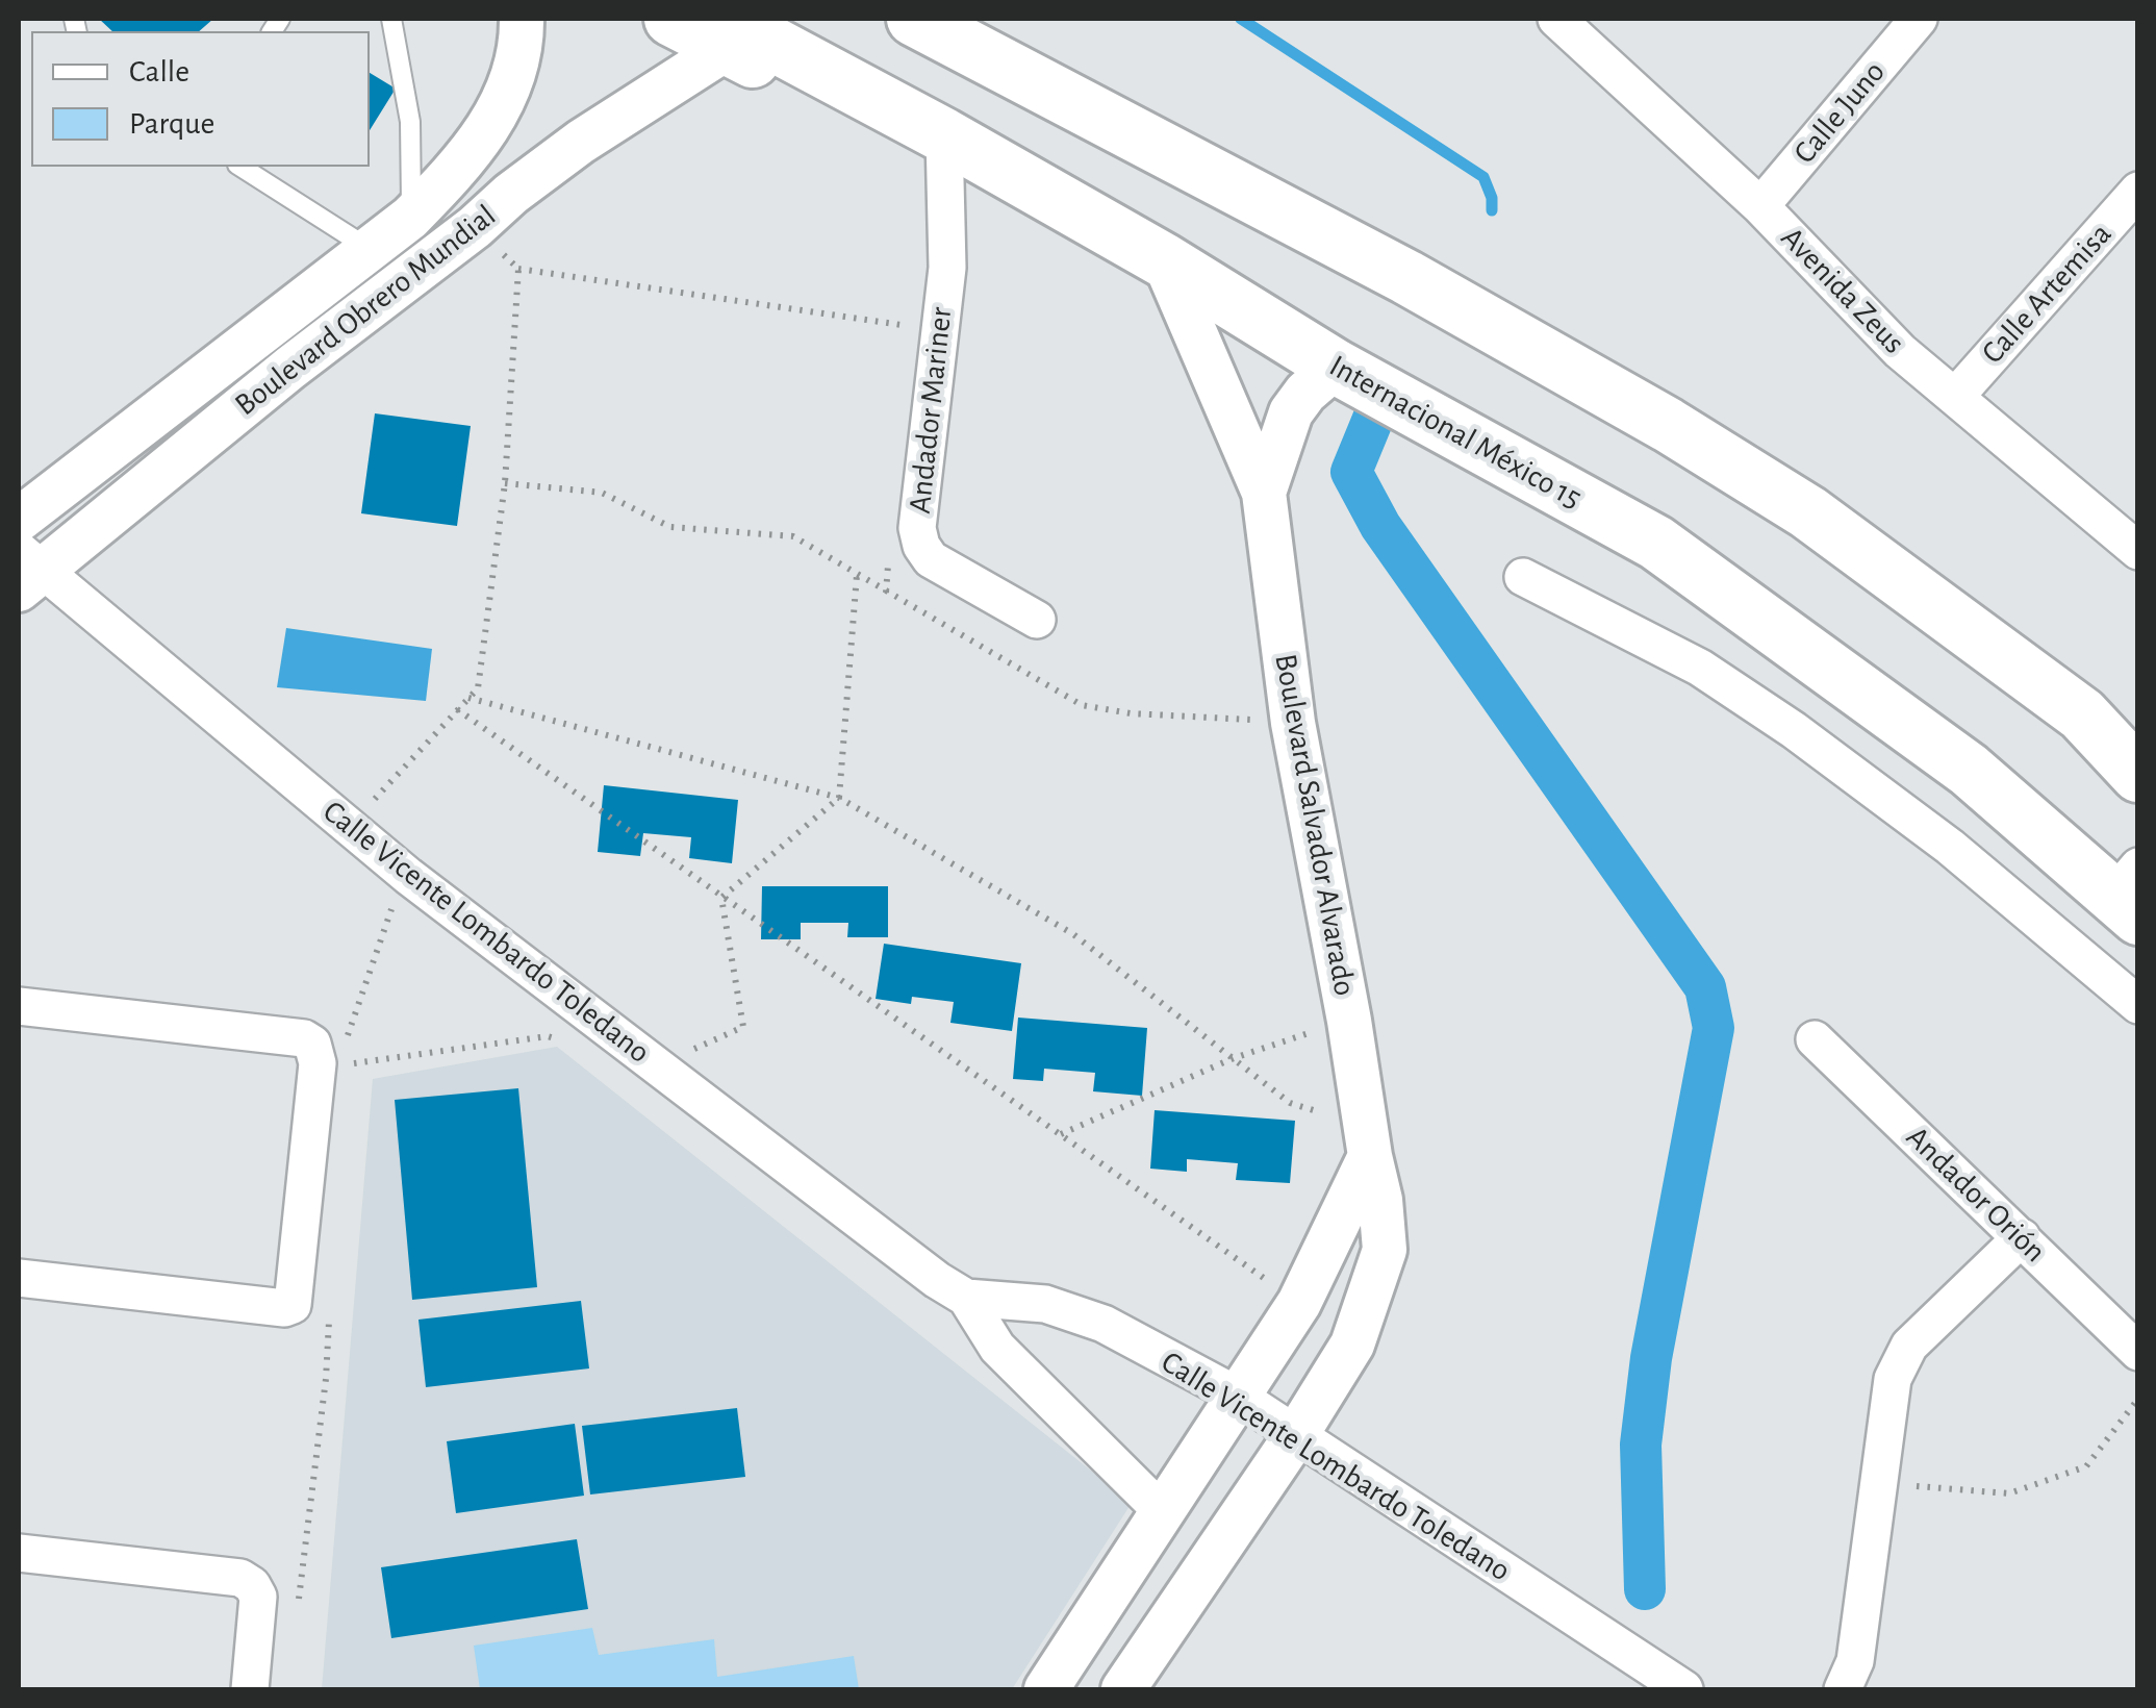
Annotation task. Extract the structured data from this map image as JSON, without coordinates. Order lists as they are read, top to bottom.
{
  "streets": {
    "main road": ["Internacional México 15"],
    "street": [
      "Calle Juno",
      "Avenida Zeus",
      "Calle Artemisa",
      "Boulevard Obrero Mundial",
      "Andador Mariner",
      "Boulevard Salvador Alvarado",
      "Calle Vicente Lombardo Toledano",
      "Andador Orión"
    ]
  },
  "crossings": [
    ["Calle Juno", "Avenida Zeus"],
    ["Avenida Zeus", "Calle Artemisa"],
    ["Boulevard Obrero Mundial", "Internacional México 15"],
    ["Boulevard Obrero Mundial", "Calle Vicente Lombardo Toledano"],
    ["Andador Mariner", "Internacional México 15"],
    ["Internacional México 15", "Boulevard Salvador Alvarado"],
    ["Boulevard Salvador Alvarado", "Calle Vicente Lombardo Toledano"]
  ],
  "legend": ["Calle", "Parque"]
}
